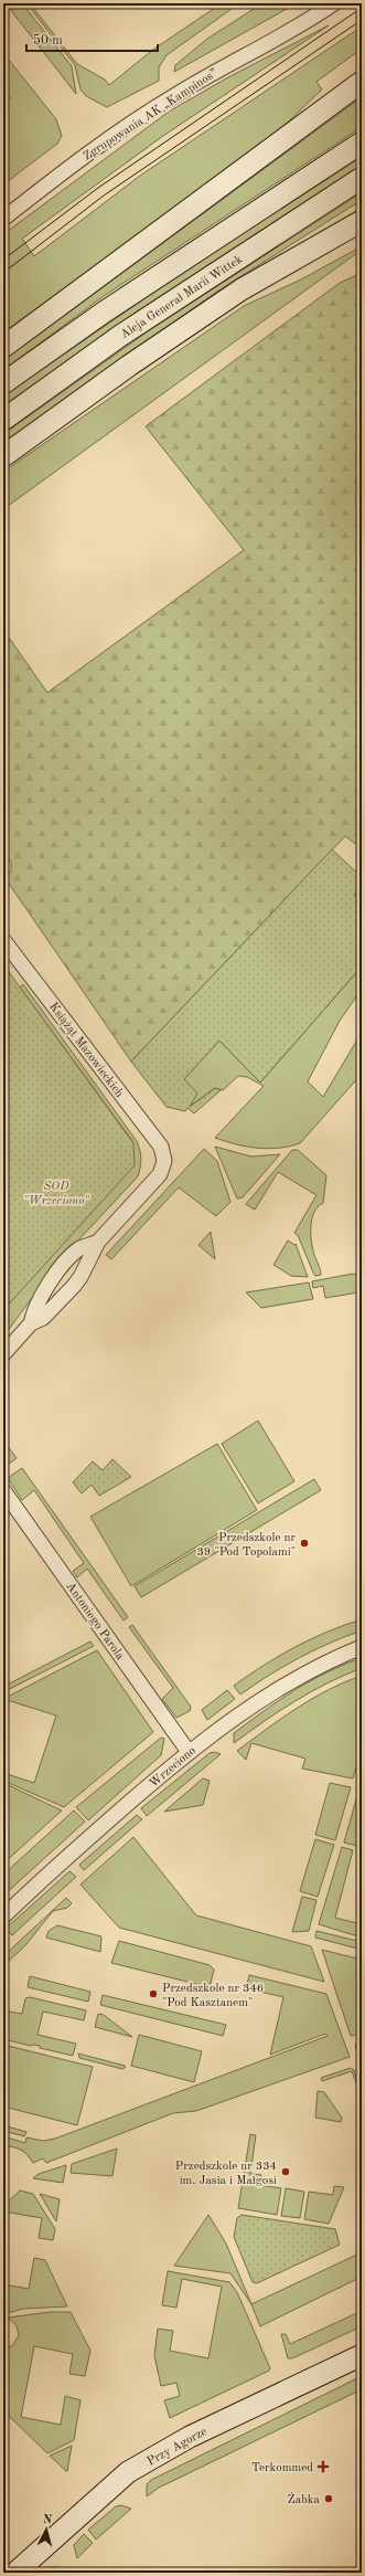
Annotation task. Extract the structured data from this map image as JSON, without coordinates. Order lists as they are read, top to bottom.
{
  "streets": {
    "main road": ["Aleja Generał Marii Wittek", "Przy Agorze"],
    "street": [
      "Zgrupowania AK „Kampinos”",
      "Książąt Mazowieckich",
      "Antoniego Parola",
      "Wrzeciono"
    ]
  },
  "crossings": [
    ["Antoniego Parola", "Wrzeciono"]
  ],
  "parks": ["SOD \"Wrzeciono\""],
  "places": {
    "other": [
      "Przedszkole nr 39 \"Pod Topolami\"",
      "Przedszkole nr 346 \"Pod Kasztanem\"",
      "Przedszkole nr 334 im. Jasia i Małgosi",
      "Żabka"
    ],
    "health": ["Terkommed"]
  },
  "scale_bar": "50 m",
  "north": "top"
}
